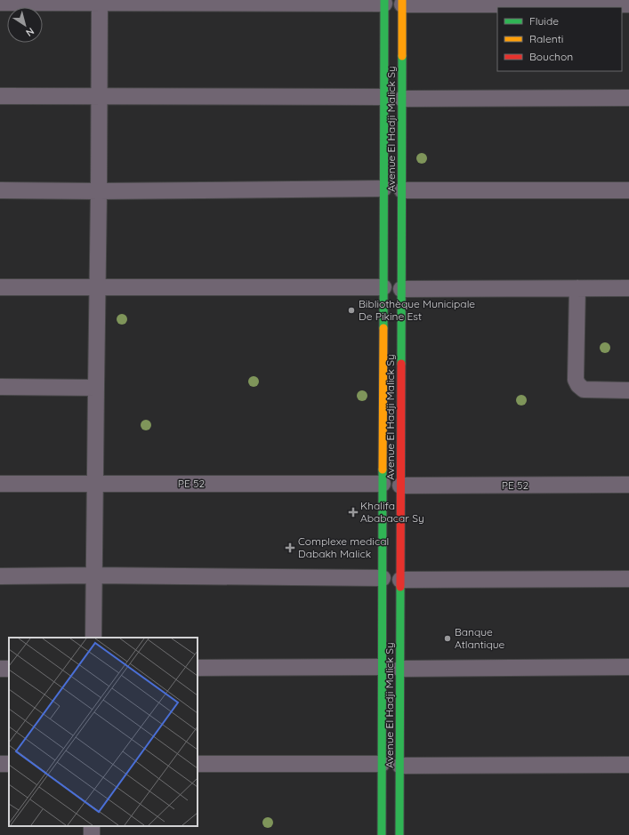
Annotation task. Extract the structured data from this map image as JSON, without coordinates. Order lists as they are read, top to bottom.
{
  "streets": {
    "street": ["Avenue El Hadji Malick Sy", "PE 52"]
  },
  "crossings": [
    ["Avenue El Hadji Malick Sy", "PE 52"]
  ],
  "places": {
    "other": ["Bibliothèque Municipale De Pikine Est", "Banque Atlantique"],
    "health": ["Khalifa Ababacar Sy", "Complexe medical Dabakh Malick"]
  },
  "legend": ["Fluide", "Ralenti", "Bouchon"],
  "north": "bottom right"
}
